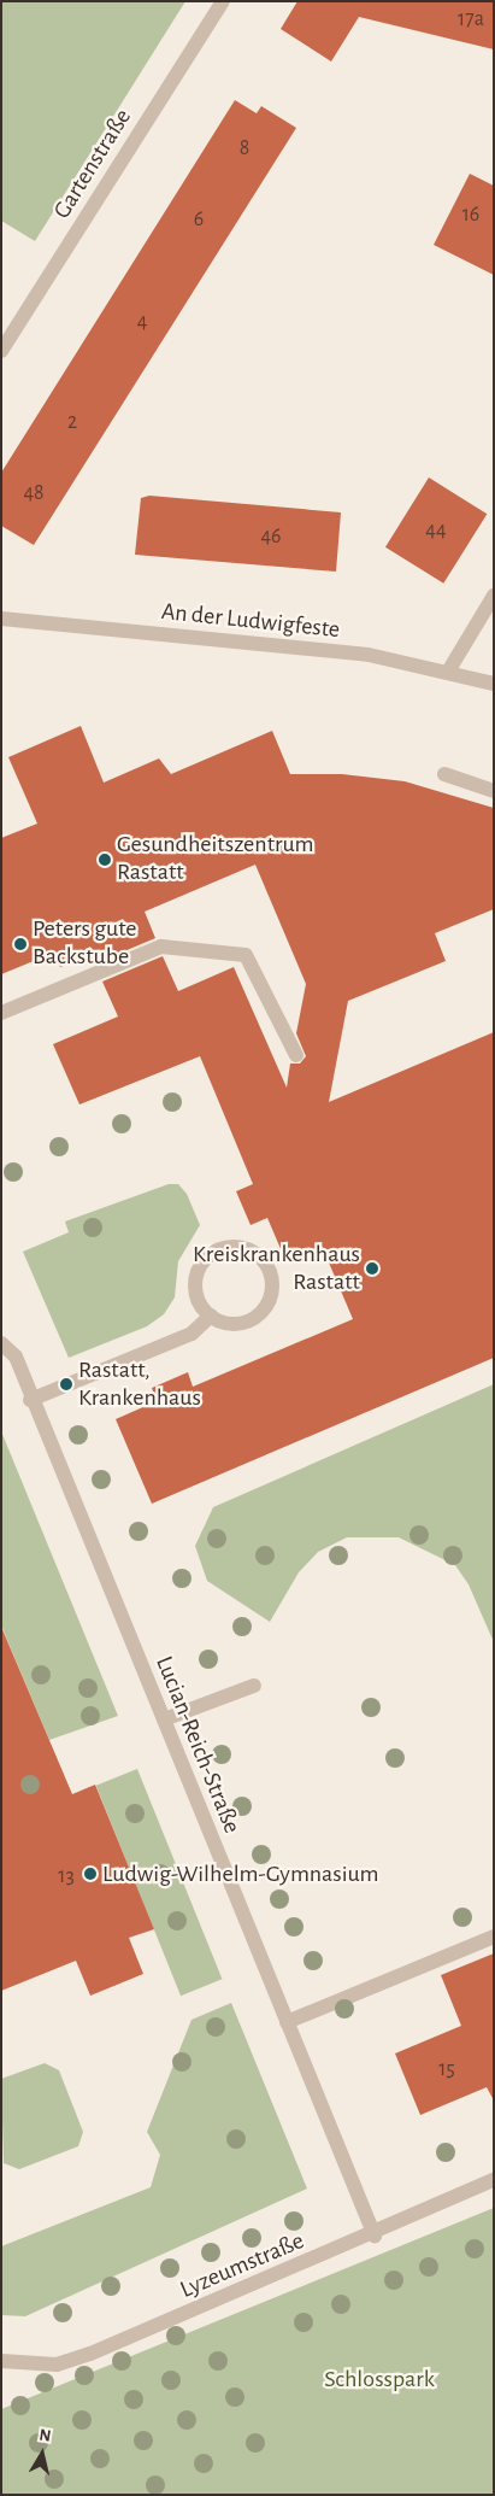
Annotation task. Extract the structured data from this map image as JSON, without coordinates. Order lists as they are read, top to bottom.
{
  "streets": {
    "street": [
      "Gartenstraße",
      "An der Ludwigfeste",
      "Lucian-Reich-Straße",
      "Lyzeumstraße"
    ]
  },
  "crossings": [
    ["Lucian-Reich-Straße", "Lyzeumstraße"]
  ],
  "parks": ["Schlosspark"],
  "places": [
    "Gesundheitszentrum Rastatt",
    "Peters gute Backstube",
    "Kreiskrankenhaus Rastatt",
    "Rastatt, Krankenhaus",
    "Ludwig-Wilhelm-Gymnasium"
  ],
  "house_numbers": [
    "17a",
    "8",
    "16",
    "6",
    "4",
    "2",
    "48",
    "44",
    "46",
    "13",
    "15"
  ],
  "north": "top"
}
